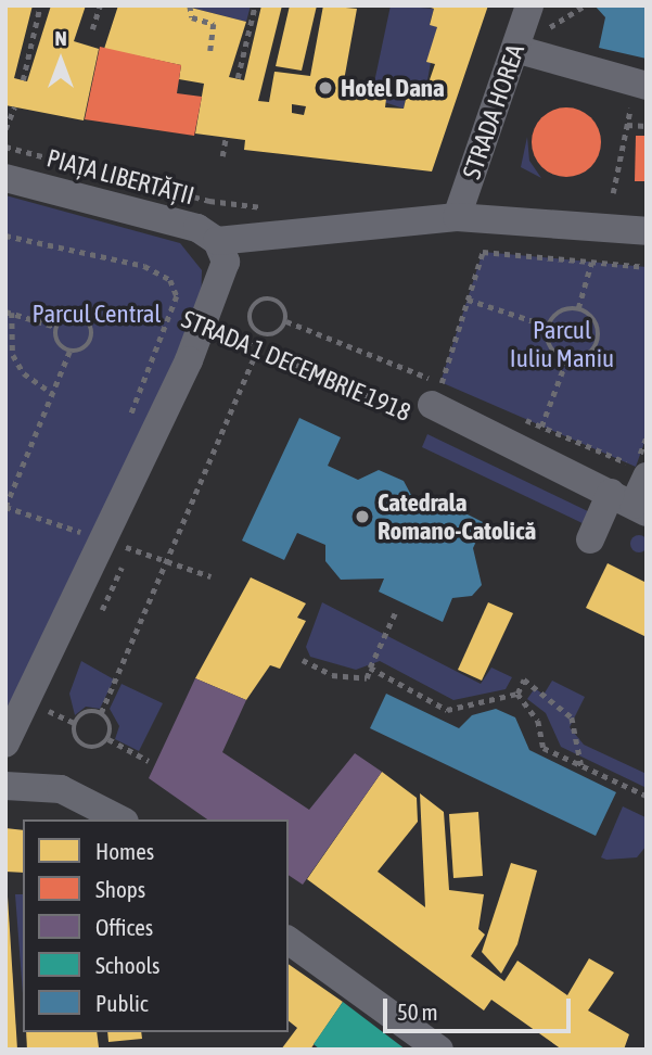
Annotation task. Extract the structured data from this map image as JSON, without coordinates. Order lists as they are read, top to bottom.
{
  "streets": {
    "street": ["STRADA HOREA", "STRADA 1 DECEMBRIE 1918"],
    "path": ["PIAȚA LIBERTĂȚII"]
  },
  "parks": ["Parcul Central", "Parcul Iuliu Maniu"],
  "places": ["Hotel Dana", "Catedrala Romano-Catolică"],
  "legend": [
    "Homes",
    "Shops",
    "Offices",
    "Schools",
    "Public"
  ],
  "scale_bar": "50 m",
  "north": "top"
}
